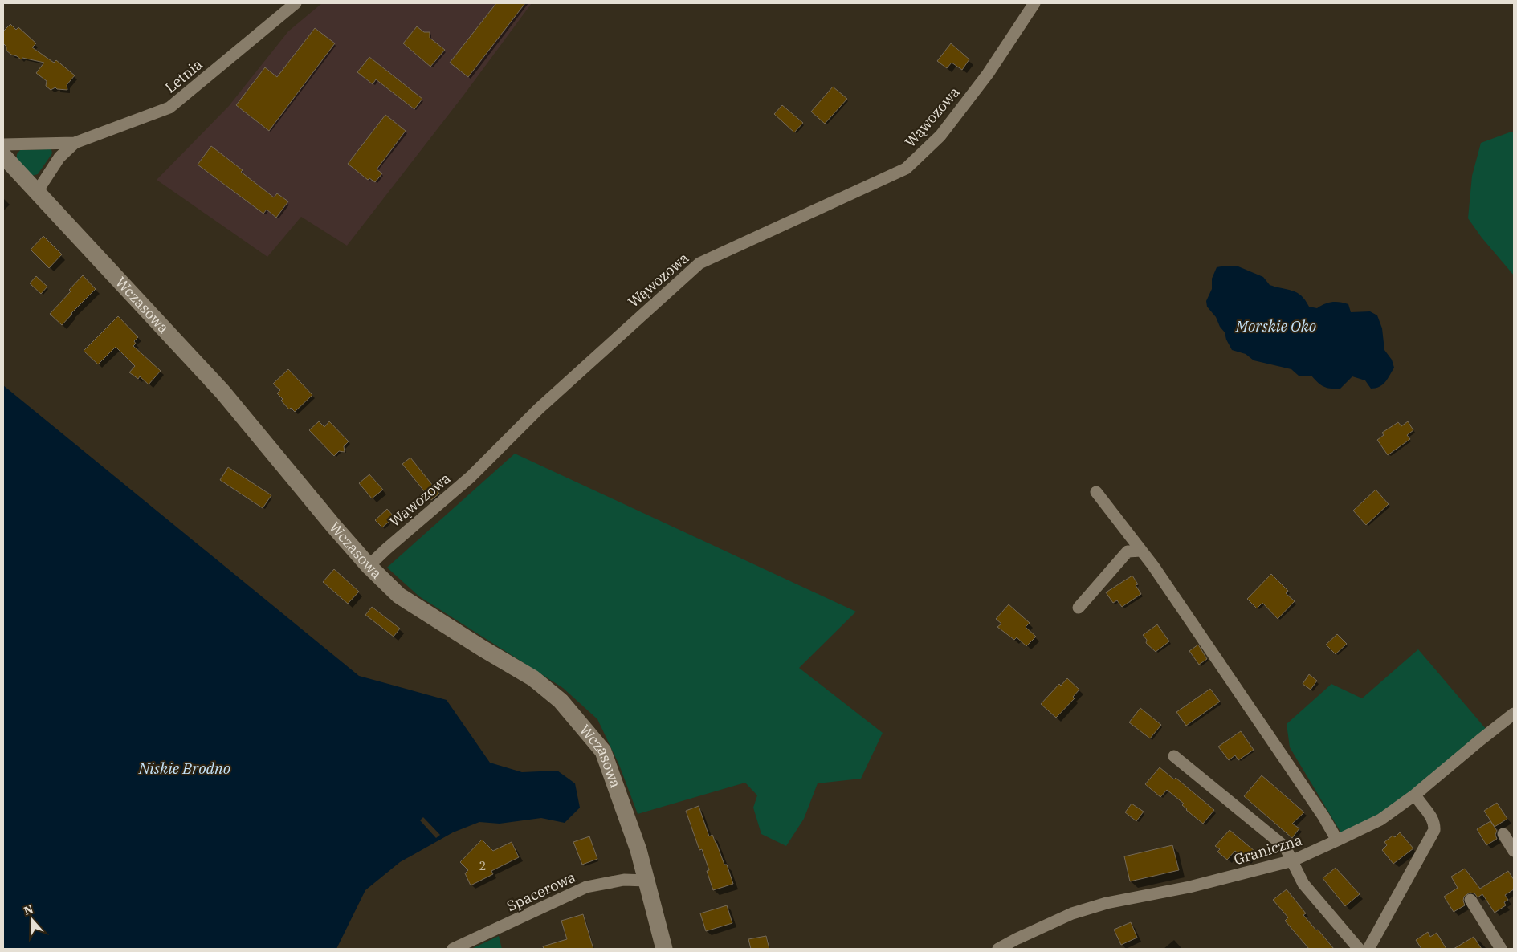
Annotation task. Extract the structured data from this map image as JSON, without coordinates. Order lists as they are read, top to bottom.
{
  "streets": {
    "street": [
      "Letnia",
      "Wąwozowa",
      "Wczasowa",
      "Graniczna",
      "Spacerowa"
    ]
  },
  "crossings": [
    ["Letnia", "Wczasowa"],
    ["Wąwozowa", "Wczasowa"],
    ["Wczasowa", "Spacerowa"]
  ],
  "water": ["Morskie Oko", "Niskie Brodno"],
  "house_numbers": ["2"],
  "north": "top"
}
